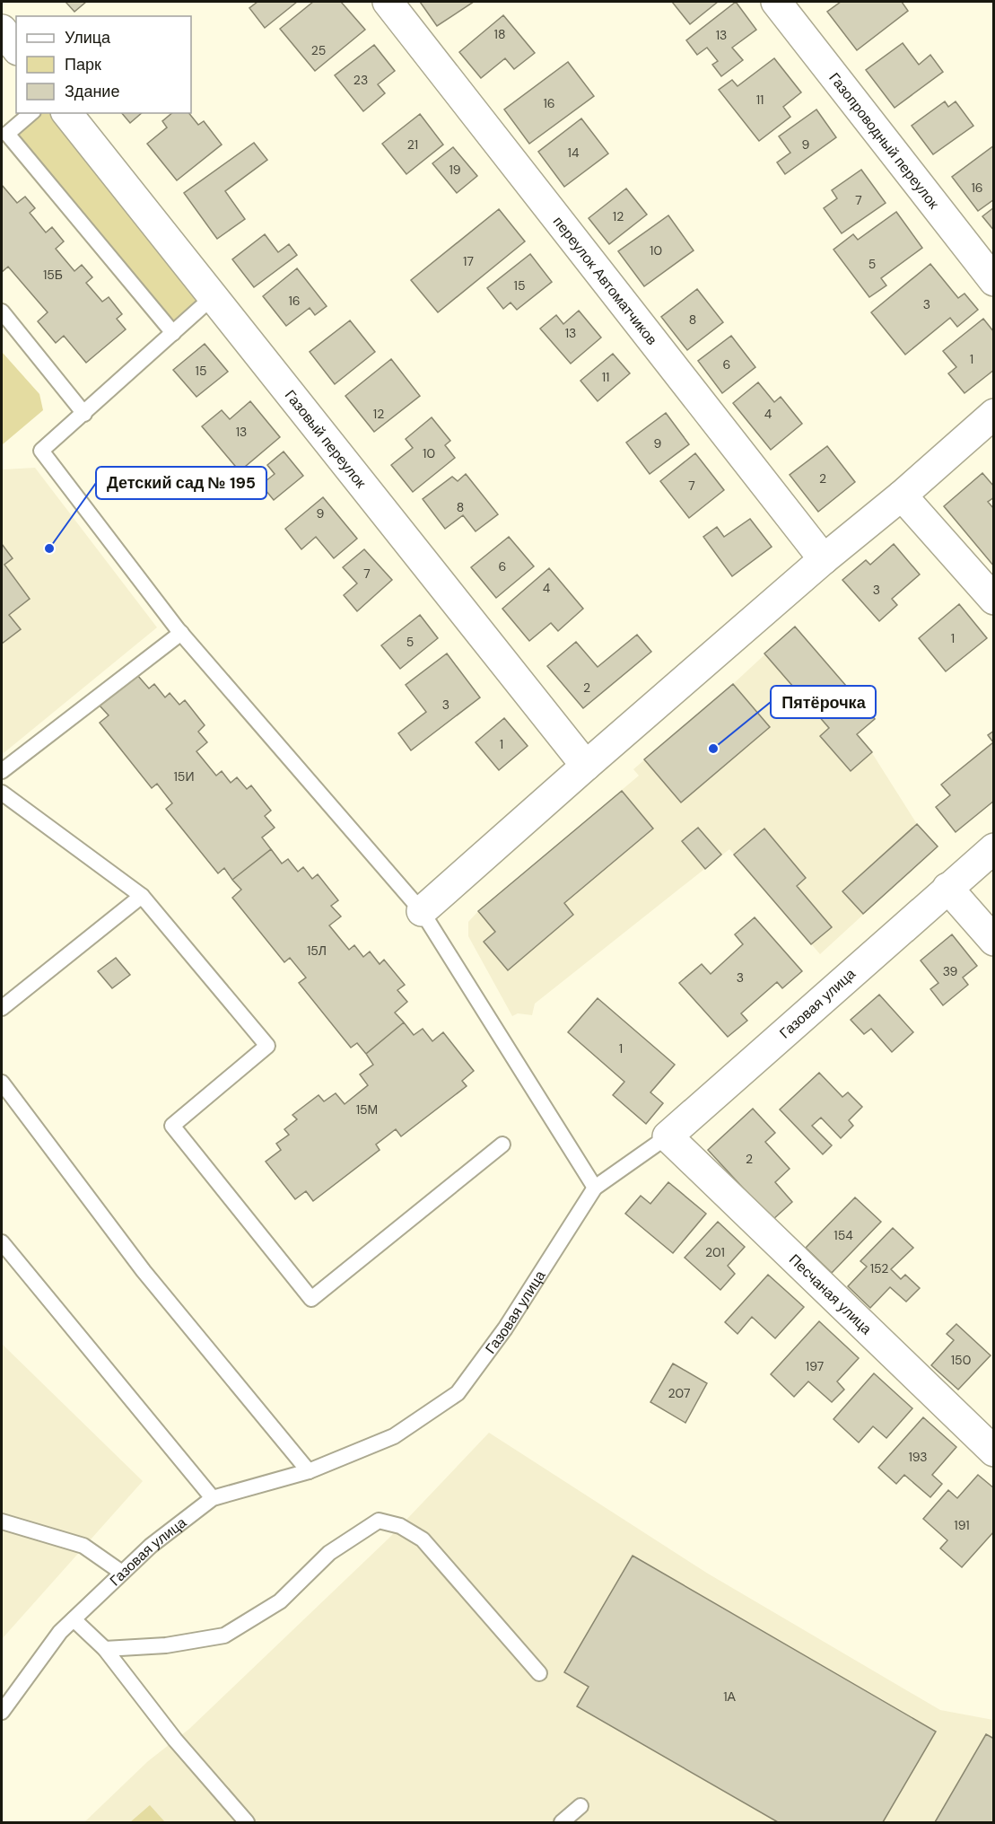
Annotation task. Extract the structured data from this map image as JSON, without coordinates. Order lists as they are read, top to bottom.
{
  "streets": {
    "street": [
      "Газопроводный переулок",
      "переулок Автоматчиков",
      "Газовый переулок",
      "Газовая улица",
      "Песчаная улица"
    ]
  },
  "crossings": [
    ["Газовая улица", "Песчаная улица"]
  ],
  "places": ["Детский сад № 195", "Пятёрочка"],
  "house_numbers": [
    "18",
    "13",
    "25",
    "23",
    "11",
    "16",
    "21",
    "9",
    "14",
    "19",
    "16",
    "7",
    "12",
    "10",
    "17",
    "5",
    "15Б",
    "15",
    "16",
    "3",
    "8",
    "13",
    "1",
    "6",
    "15",
    "11",
    "12",
    "4",
    "13",
    "9",
    "10",
    "2",
    "7",
    "8",
    "9",
    "6",
    "7",
    "4",
    "3",
    "1",
    "5",
    "2",
    "3",
    "1",
    "15И",
    "15Л",
    "39",
    "3",
    "1",
    "15М",
    "2",
    "154",
    "201",
    "152",
    "150",
    "197",
    "207",
    "193",
    "191",
    "1А"
  ],
  "legend": ["Улица", "Парк", "Здание"]
}
